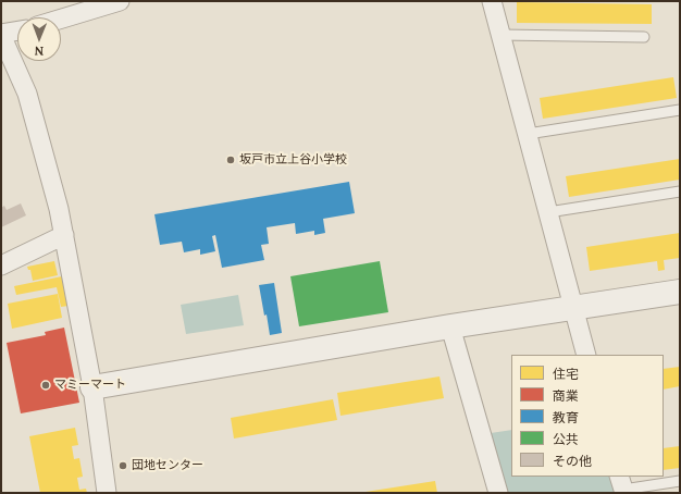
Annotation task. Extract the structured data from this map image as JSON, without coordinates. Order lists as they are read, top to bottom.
{
  "places": ["坂戸市立上谷小学校", "マミーマート", "団地センター"],
  "legend": [
    "住宅",
    "商業",
    "教育",
    "公共",
    "その他"
  ],
  "north": "bottom"
}
